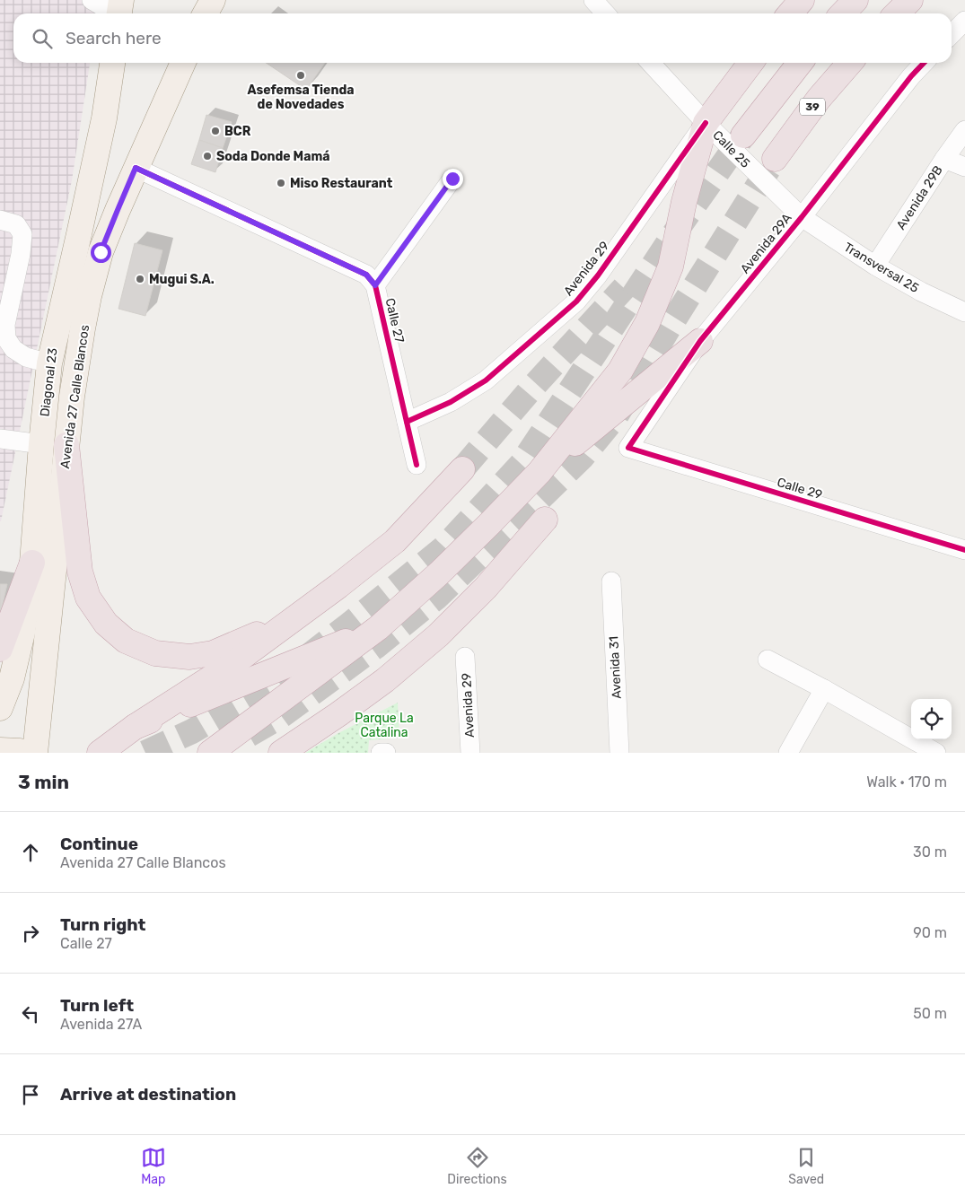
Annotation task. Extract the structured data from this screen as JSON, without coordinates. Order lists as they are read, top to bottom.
{
  "streets": {
    "highway": ["39"],
    "main road": ["Diagonal 23", "Avenida 27 Calle Blancos"],
    "street": [
      "Calle 25",
      "Avenida 29B",
      "Avenida 29A",
      "Transversal 25",
      "Avenida 29",
      "Calle 27",
      "Calle 29",
      "Avenida 31"
    ]
  },
  "crossings": [
    ["Calle 25", "Avenida 29A"],
    ["Calle 25", "Transversal 25"],
    ["Calle 25", "Avenida 29"],
    ["Avenida 29B", "Transversal 25"],
    ["Avenida 29A", "Transversal 25"],
    ["Avenida 29A", "Calle 29"],
    ["Avenida 29", "Calle 27"],
    ["Calle 27", "Avenida 27 Calle Blancos"]
  ],
  "parks": ["Parque La Catalina"],
  "places": [
    "Asefemsa Tienda de Novedades",
    "BCR",
    "Soda Donde Mamá",
    "Miso Restaurant",
    "Mugui S.A."
  ],
  "page": {
    "search": "Search here",
    "heading": ["3 min", "Walk · 170 m"],
    "list": [
      ["Continue", "Avenida 27 Calle Blancos", "30 m"],
      ["Turn right", "Calle 27", "90 m"],
      ["Turn left", "Avenida 27A", "50 m"],
      "Arrive at destination"
    ],
    "nav": ["Map", "Directions", "Saved"]
  }
}
